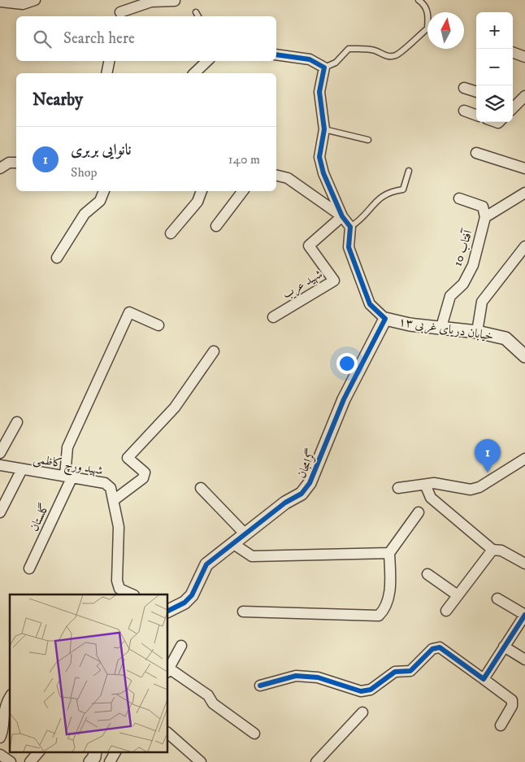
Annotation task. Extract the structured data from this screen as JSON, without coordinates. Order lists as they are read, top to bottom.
{
  "streets": {
    "street": [
      "آفتاب 10",
      "شهید عرب",
      "خیابان دریای غربی ۱۳",
      "گرامجان",
      "شهید ورچ کاظمی",
      "گلستان"
    ]
  },
  "crossings": [
    ["آفتاب 10", "خیابان دریای غربی ۱۳"],
    ["خیابان دریای غربی ۱۳", "گرامجان"],
    ["شهید ورچ کاظمی", "گلستان"]
  ],
  "north": "top",
  "page": {
    "map_buttons": ["+", "−"],
    "search": "Search here",
    "heading": "Nearby",
    "list": [
      {
        "mark": "1",
        "name": "نانوایی بربری",
        "note": "Shop",
        "value": "140 m"
      }
    ],
    "pins": "1"
  }
}
